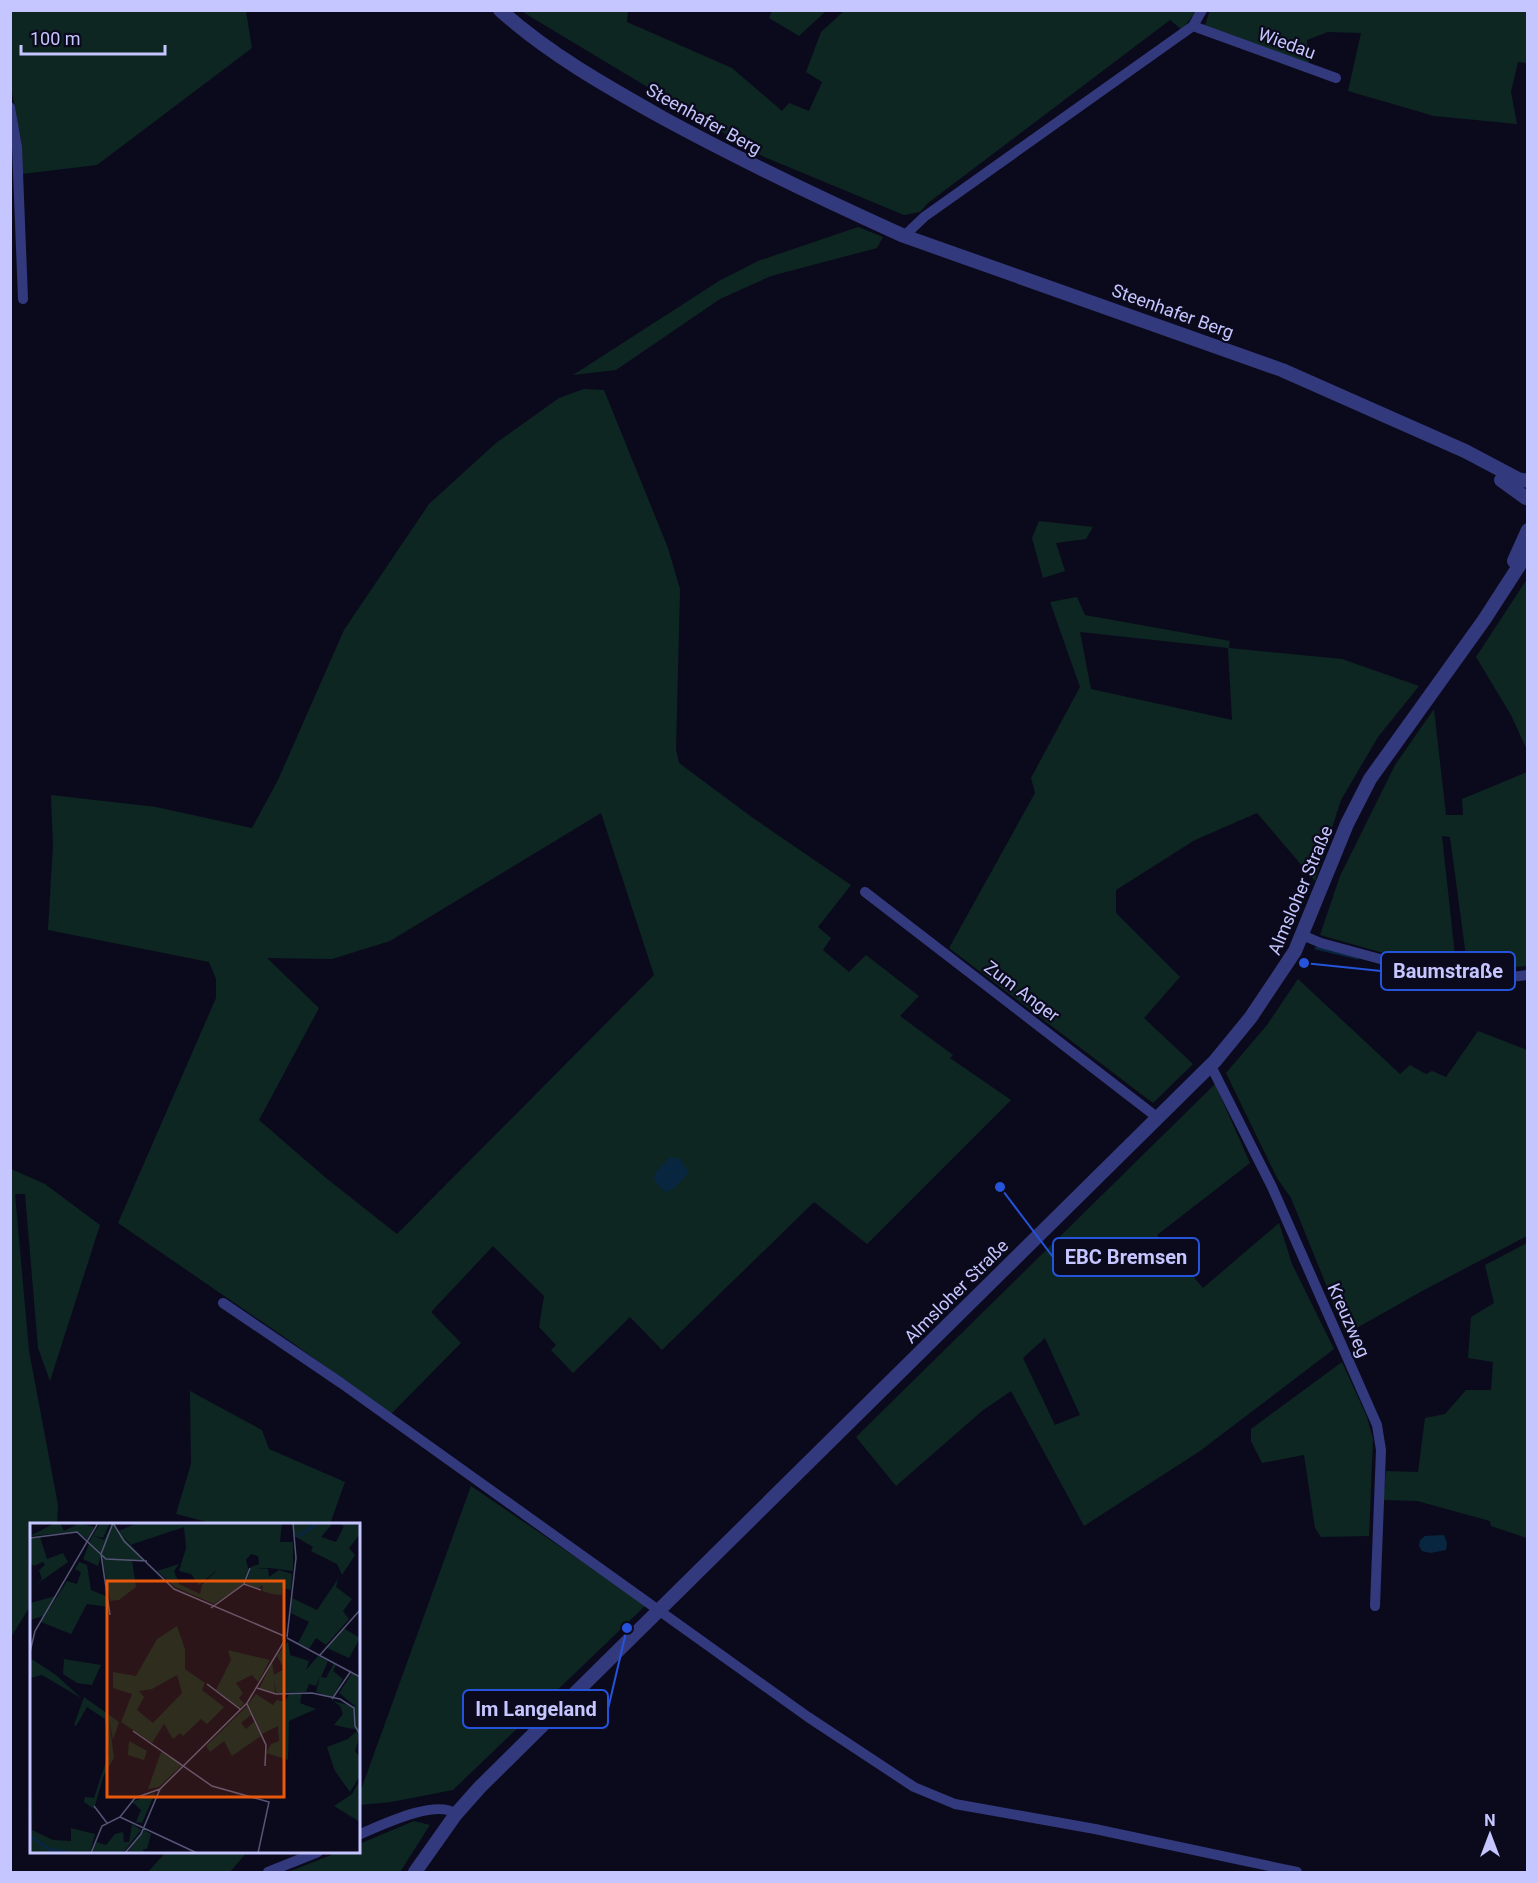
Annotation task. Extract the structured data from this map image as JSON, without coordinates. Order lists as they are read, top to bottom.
{
  "streets": {
    "street": [
      "Wiedau",
      "Steenhafer Berg",
      "Almsloher Straße",
      "Zum Anger",
      "Kreuzweg"
    ]
  },
  "crossings": [
    ["Almsloher Straße", "Zum Anger"],
    ["Almsloher Straße", "Kreuzweg"]
  ],
  "places": ["Baumstraße", "EBC Bremsen", "Im Langeland"],
  "scale_bar": "100 m",
  "north": "top"
}
